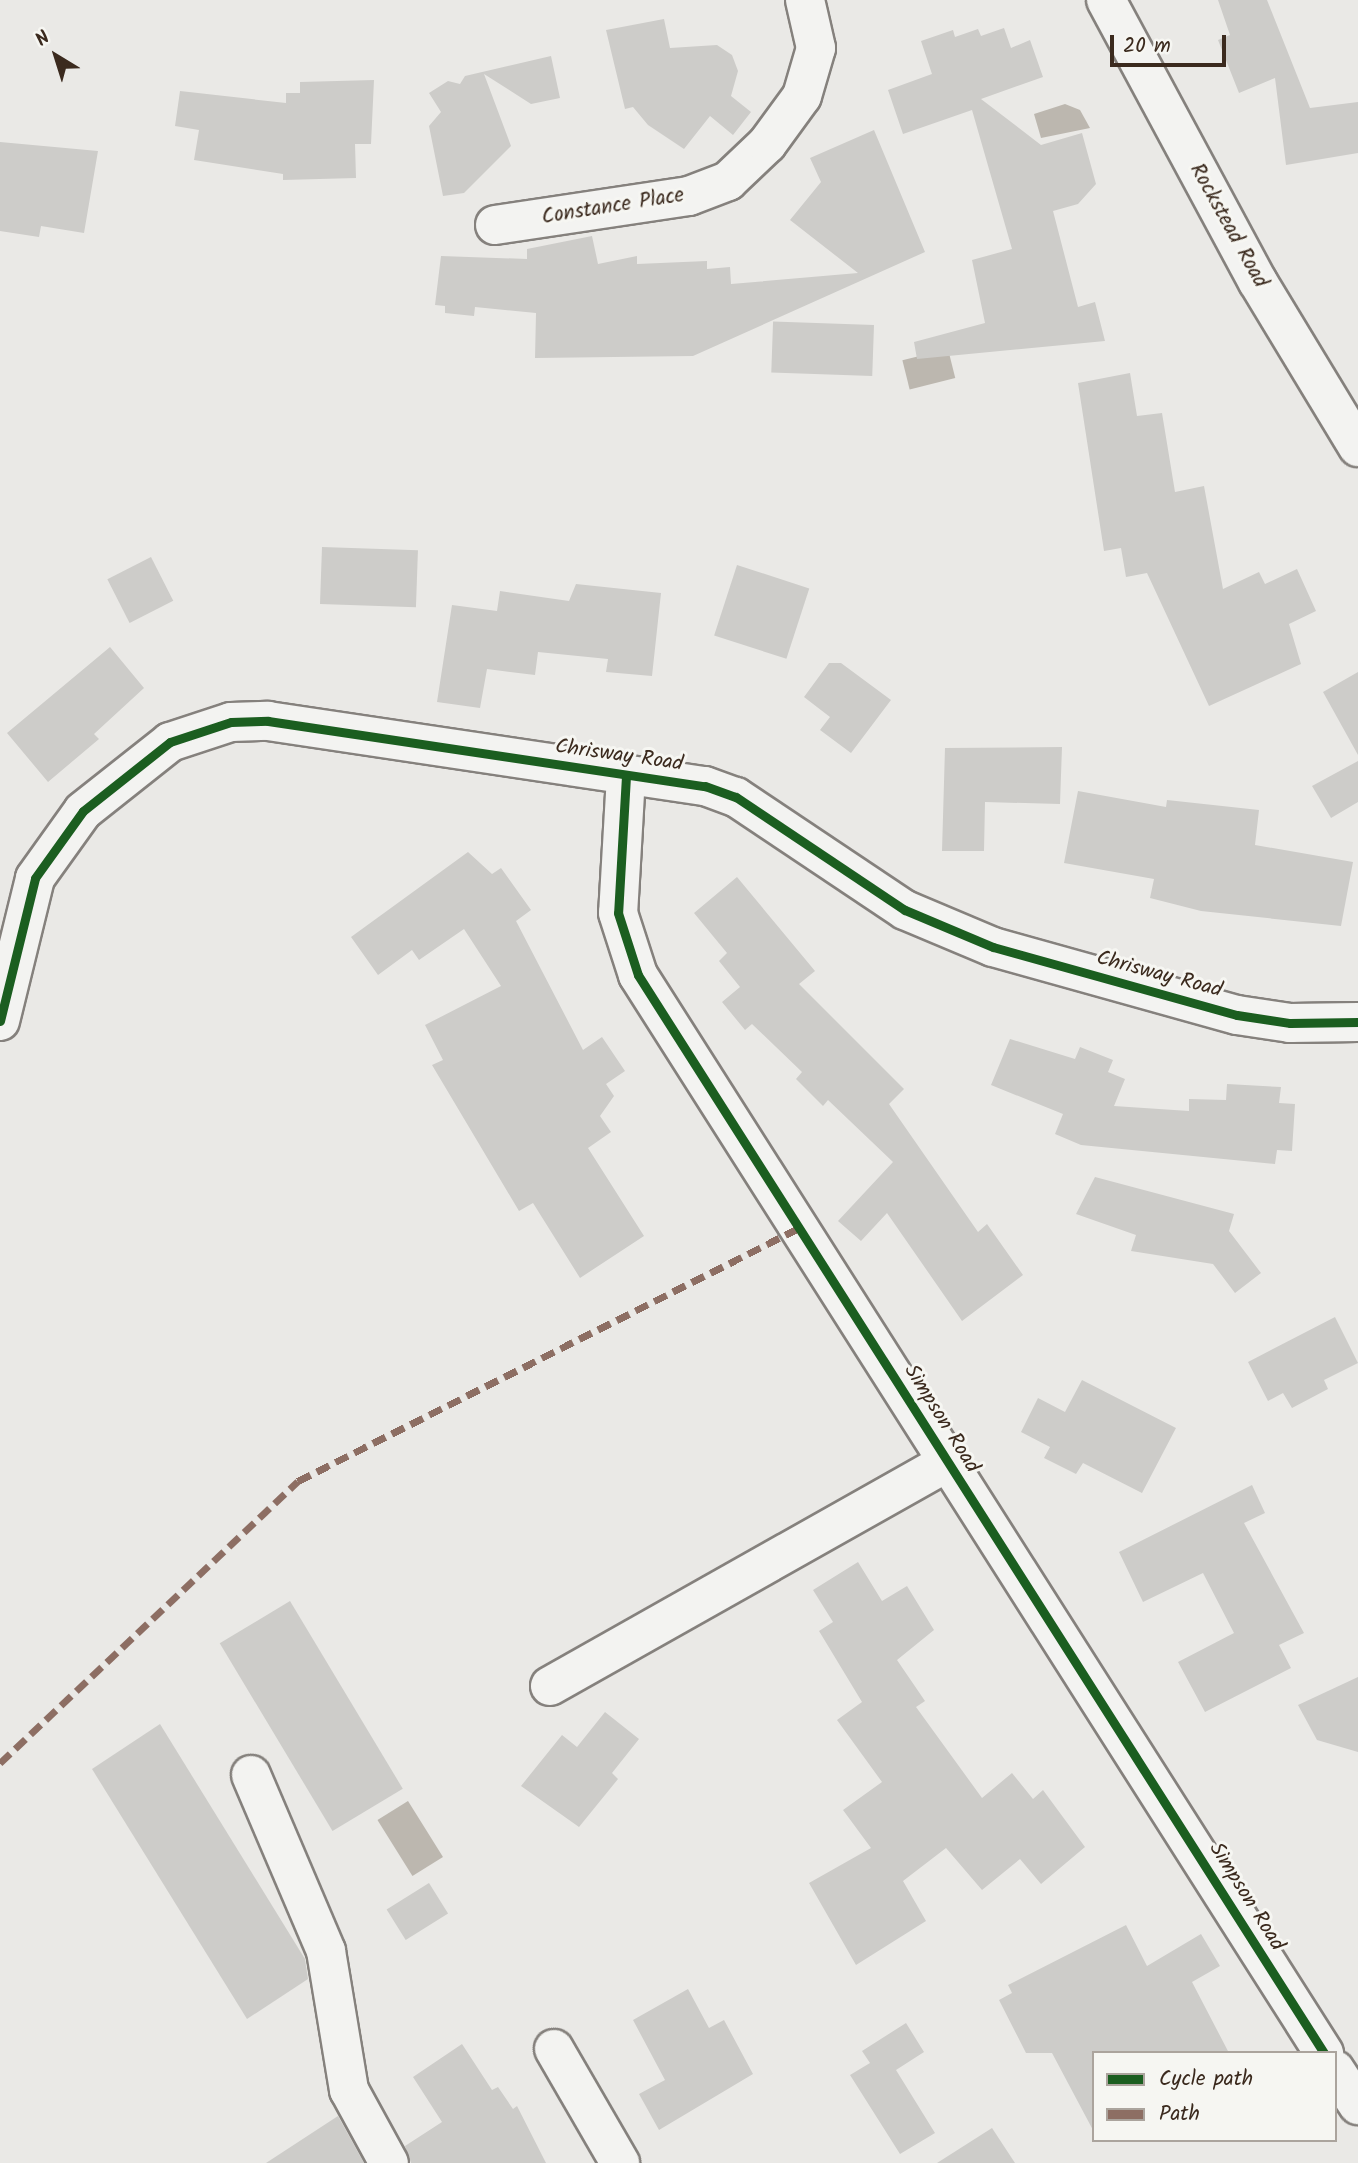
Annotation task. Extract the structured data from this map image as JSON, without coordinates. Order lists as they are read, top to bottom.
{
  "streets": {
    "street": [
      "Constance Place",
      "Rockstead Road",
      "Chrisway Road",
      "Simpson Road"
    ]
  },
  "crossings": [
    ["Chrisway Road", "Simpson Road"]
  ],
  "legend": ["Cycle path", "Path"],
  "scale_bar": "20 m",
  "north": "top left"
}
